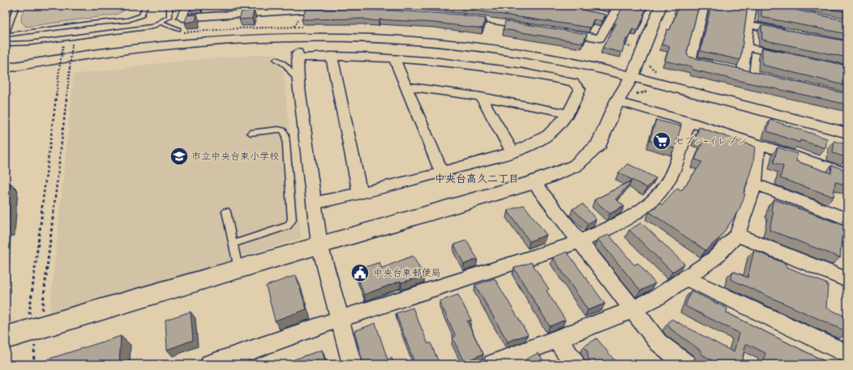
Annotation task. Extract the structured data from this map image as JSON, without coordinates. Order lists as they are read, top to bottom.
{
  "districts": ["中央台高久二丁目"],
  "places": {
    "supermarket": ["セブン-イレブン"],
    "school or university": ["市立中央台東小学校"],
    "public building": ["中央台東郵便局"]
  }
}
